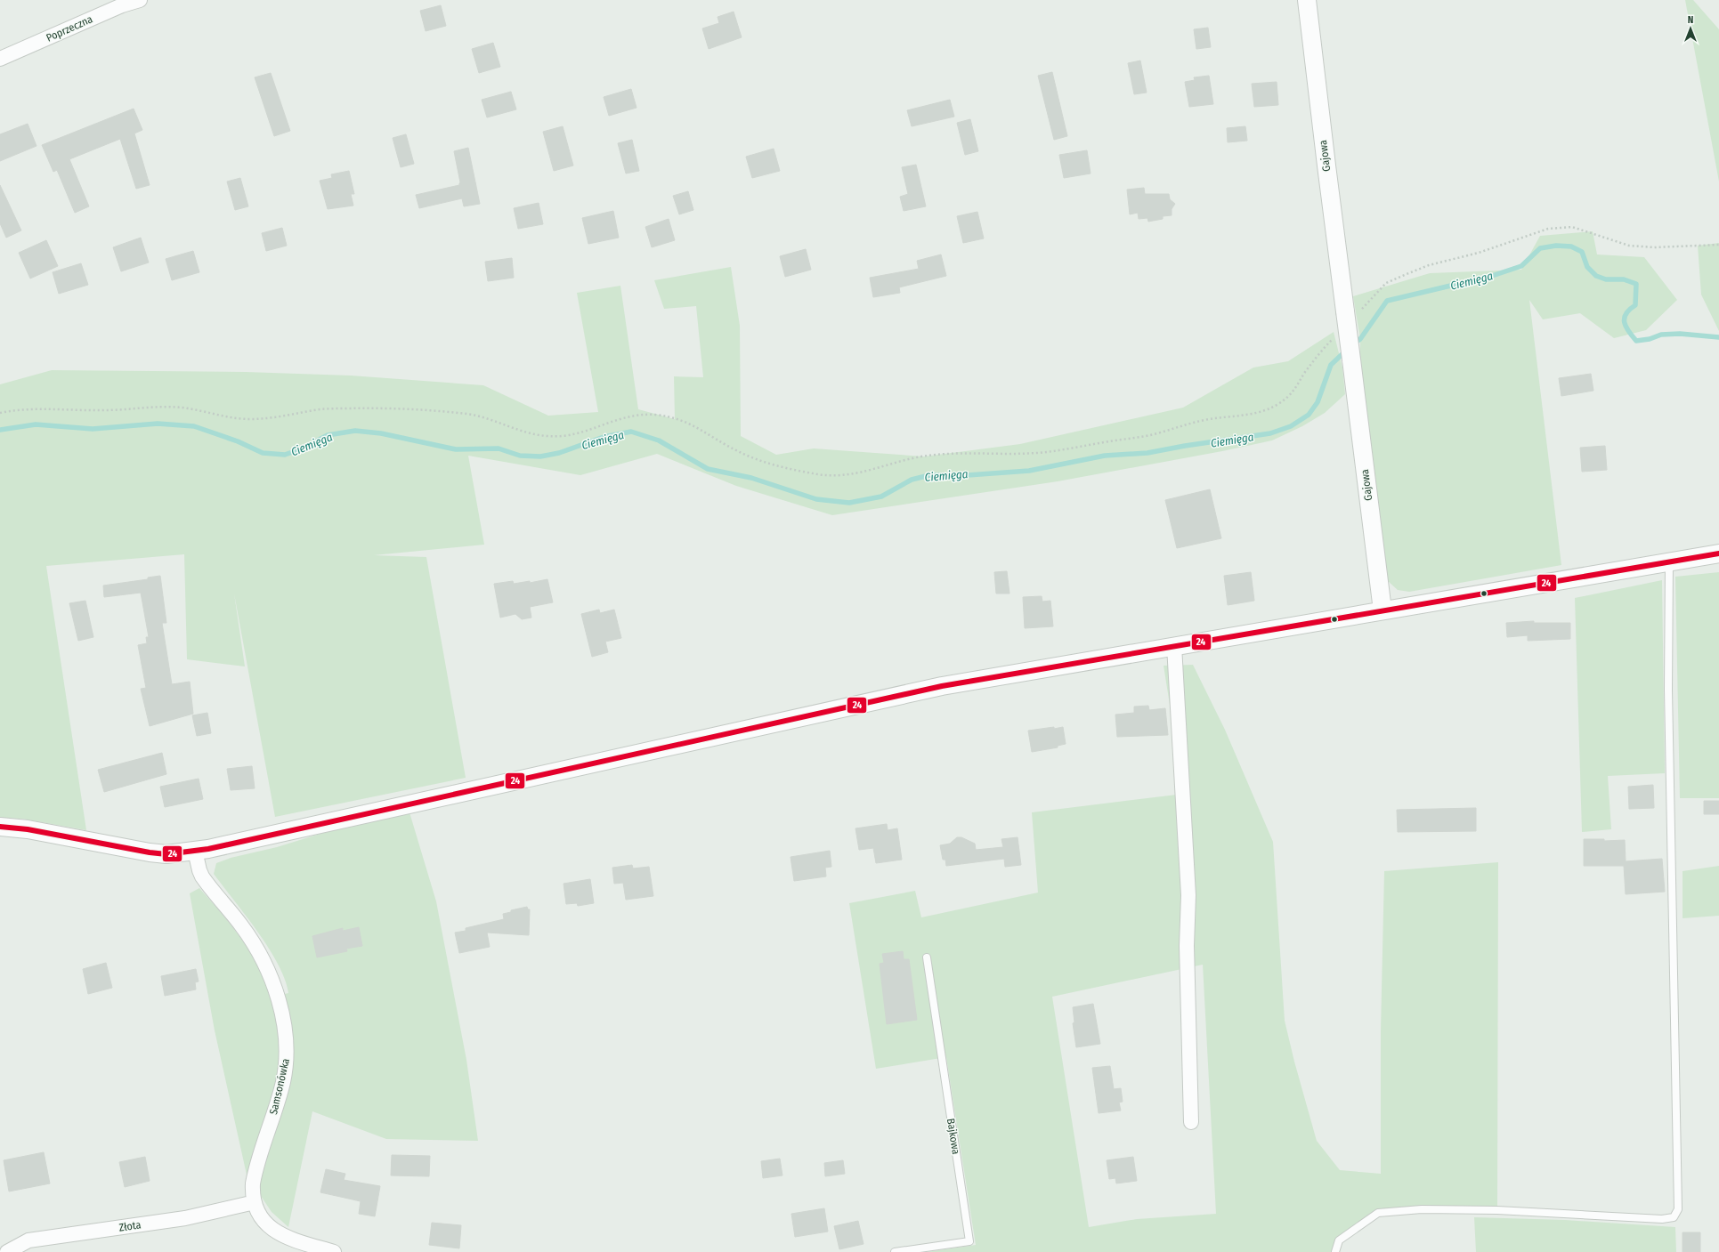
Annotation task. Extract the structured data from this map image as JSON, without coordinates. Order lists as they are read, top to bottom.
{
  "streets": {
    "street": [
      "Poprzeczna",
      "Gajowa",
      "Samsonówka",
      "Złota"
    ],
    "lane": ["Bajkowa"]
  },
  "crossings": [
    ["Samsonówka", "Złota"]
  ],
  "water": ["Ciemięga"],
  "lines": ["transit line 24"],
  "north": "top"
}
